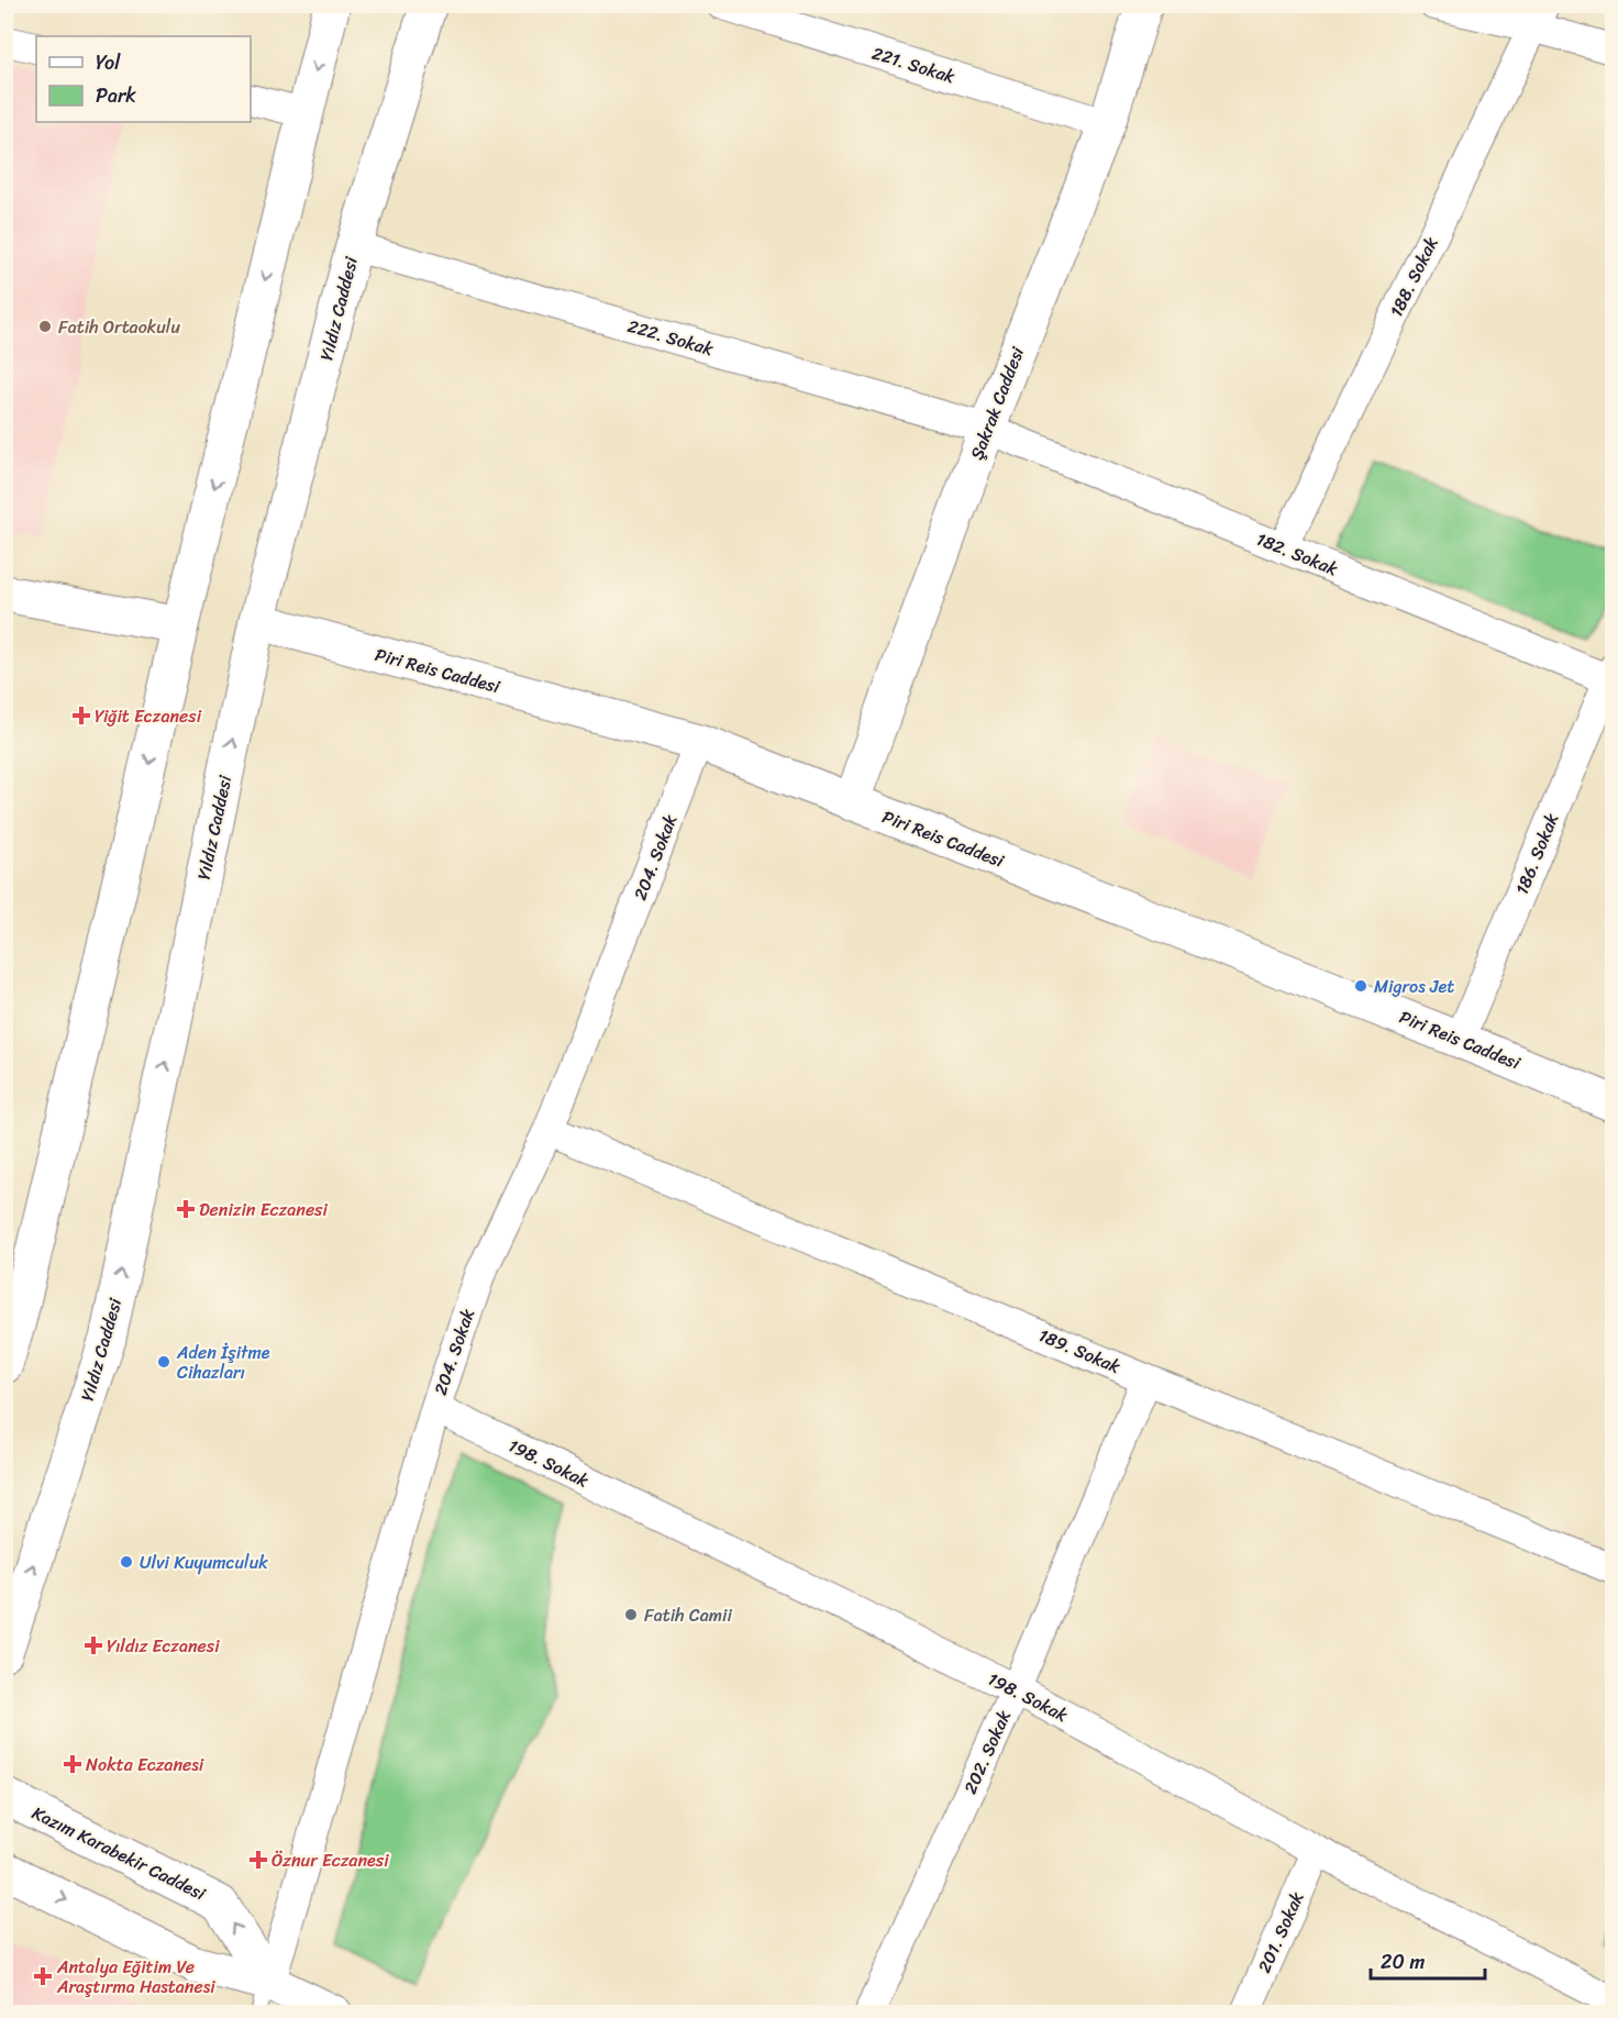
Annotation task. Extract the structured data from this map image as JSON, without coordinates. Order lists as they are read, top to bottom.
{
  "streets": {
    "street": [
      "221. Sokak",
      "188. Sokak",
      "Yıldız Caddesi",
      "222. Sokak",
      "Şakrak Caddesi",
      "182. Sokak",
      "Piri Reis Caddesi",
      "186. Sokak",
      "204. Sokak",
      "189. Sokak",
      "198. Sokak",
      "202. Sokak",
      "Kazım Karabekir Caddesi",
      "201. Sokak"
    ]
  },
  "crossings": [
    ["221. Sokak", "Şakrak Caddesi"],
    ["188. Sokak", "182. Sokak"],
    ["Yıldız Caddesi", "222. Sokak"],
    ["Yıldız Caddesi", "Piri Reis Caddesi"],
    ["222. Sokak", "Şakrak Caddesi"],
    ["222. Sokak", "182. Sokak"],
    ["Şakrak Caddesi", "182. Sokak"],
    ["Şakrak Caddesi", "Piri Reis Caddesi"],
    ["182. Sokak", "186. Sokak"],
    ["Piri Reis Caddesi", "186. Sokak"],
    ["Piri Reis Caddesi", "204. Sokak"],
    ["204. Sokak", "189. Sokak"],
    ["204. Sokak", "198. Sokak"],
    ["204. Sokak", "Kazım Karabekir Caddesi"],
    ["189. Sokak", "202. Sokak"],
    ["198. Sokak", "202. Sokak"],
    ["198. Sokak", "201. Sokak"]
  ],
  "places": {
    "other": [
      "Fatih Ortaokulu",
      "Migros Jet",
      "Aden İşitme Cihazları",
      "Ulvi Kuyumculuk",
      "Fatih Camii"
    ],
    "health": [
      "Yiğit Eczanesi",
      "Denizin Eczanesi",
      "Yıldız Eczanesi",
      "Nokta Eczanesi",
      "Öznur Eczanesi",
      "Antalya Eğitim Ve Araştırma Hastanesi"
    ]
  },
  "legend": ["Yol", "Park"],
  "scale_bar": "20 m"
}
